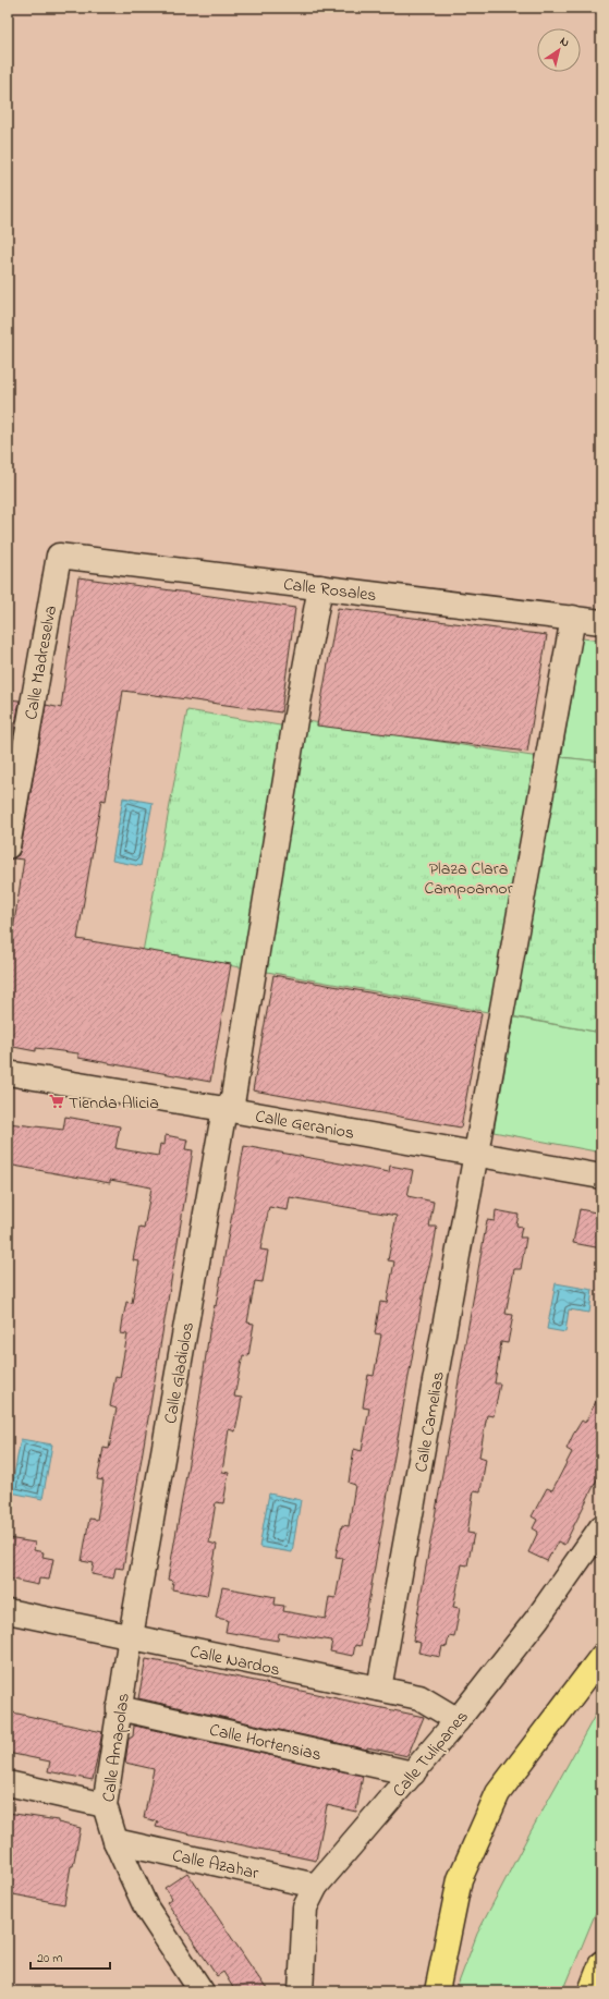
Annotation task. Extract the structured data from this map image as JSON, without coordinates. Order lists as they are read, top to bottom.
{
  "streets": {
    "street": [
      "Calle Rosales",
      "Calle Madreselva",
      "Calle Geranios",
      "Calle Gladiolos",
      "Calle Camelias",
      "Calle Nardos",
      "Calle Hortensias",
      "Calle Amapolas",
      "Calle Tulipanes",
      "Calle Azahar"
    ]
  },
  "crossings": [
    ["Calle Rosales", "Calle Madreselva"],
    ["Calle Geranios", "Calle Gladiolos"],
    ["Calle Geranios", "Calle Camelias"],
    ["Calle Gladiolos", "Calle Nardos"],
    ["Calle Gladiolos", "Calle Amapolas"],
    ["Calle Camelias", "Calle Nardos"],
    ["Calle Nardos", "Calle Amapolas"],
    ["Calle Nardos", "Calle Tulipanes"],
    ["Calle Hortensias", "Calle Amapolas"],
    ["Calle Hortensias", "Calle Tulipanes"],
    ["Calle Amapolas", "Calle Azahar"],
    ["Calle Tulipanes", "Calle Azahar"]
  ],
  "parks": ["Plaza Clara Campoamor"],
  "places": {
    "supermarket": ["Tienda Alicia"]
  },
  "scale_bar": "20 m",
  "north": "top right"
}
